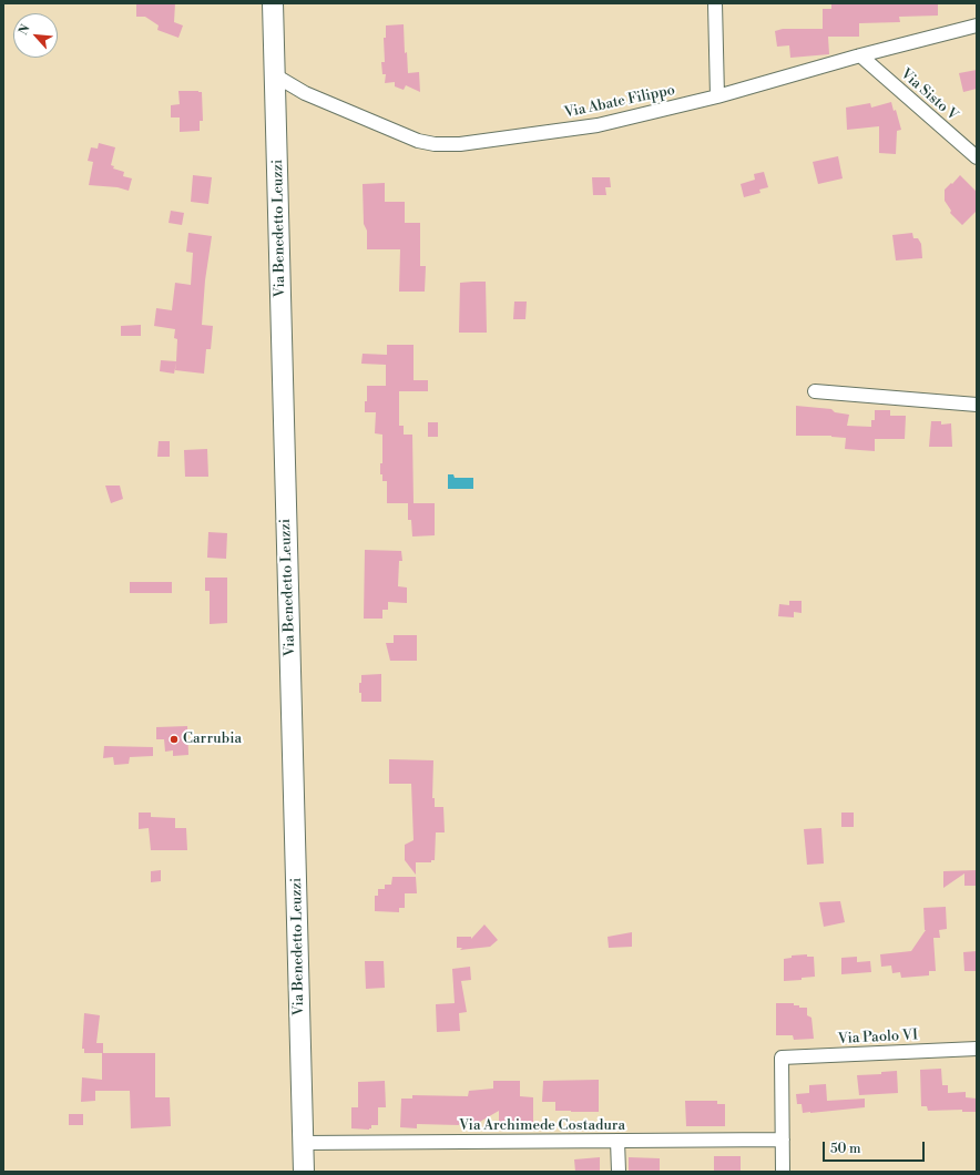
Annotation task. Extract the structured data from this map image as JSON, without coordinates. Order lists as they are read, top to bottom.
{
  "streets": {
    "street": [
      "Via Sisto V",
      "Via Abate Filippo",
      "Via Benedetto Leuzzi",
      "Via Paolo VI",
      "Via Archimede Costadura"
    ]
  },
  "crossings": [
    ["Via Sisto V", "Via Abate Filippo"],
    ["Via Abate Filippo", "Via Benedetto Leuzzi"],
    ["Via Benedetto Leuzzi", "Via Archimede Costadura"],
    ["Via Paolo VI", "Via Archimede Costadura"]
  ],
  "places": ["Carrubia"],
  "scale_bar": "50 m",
  "north": "top left"
}
